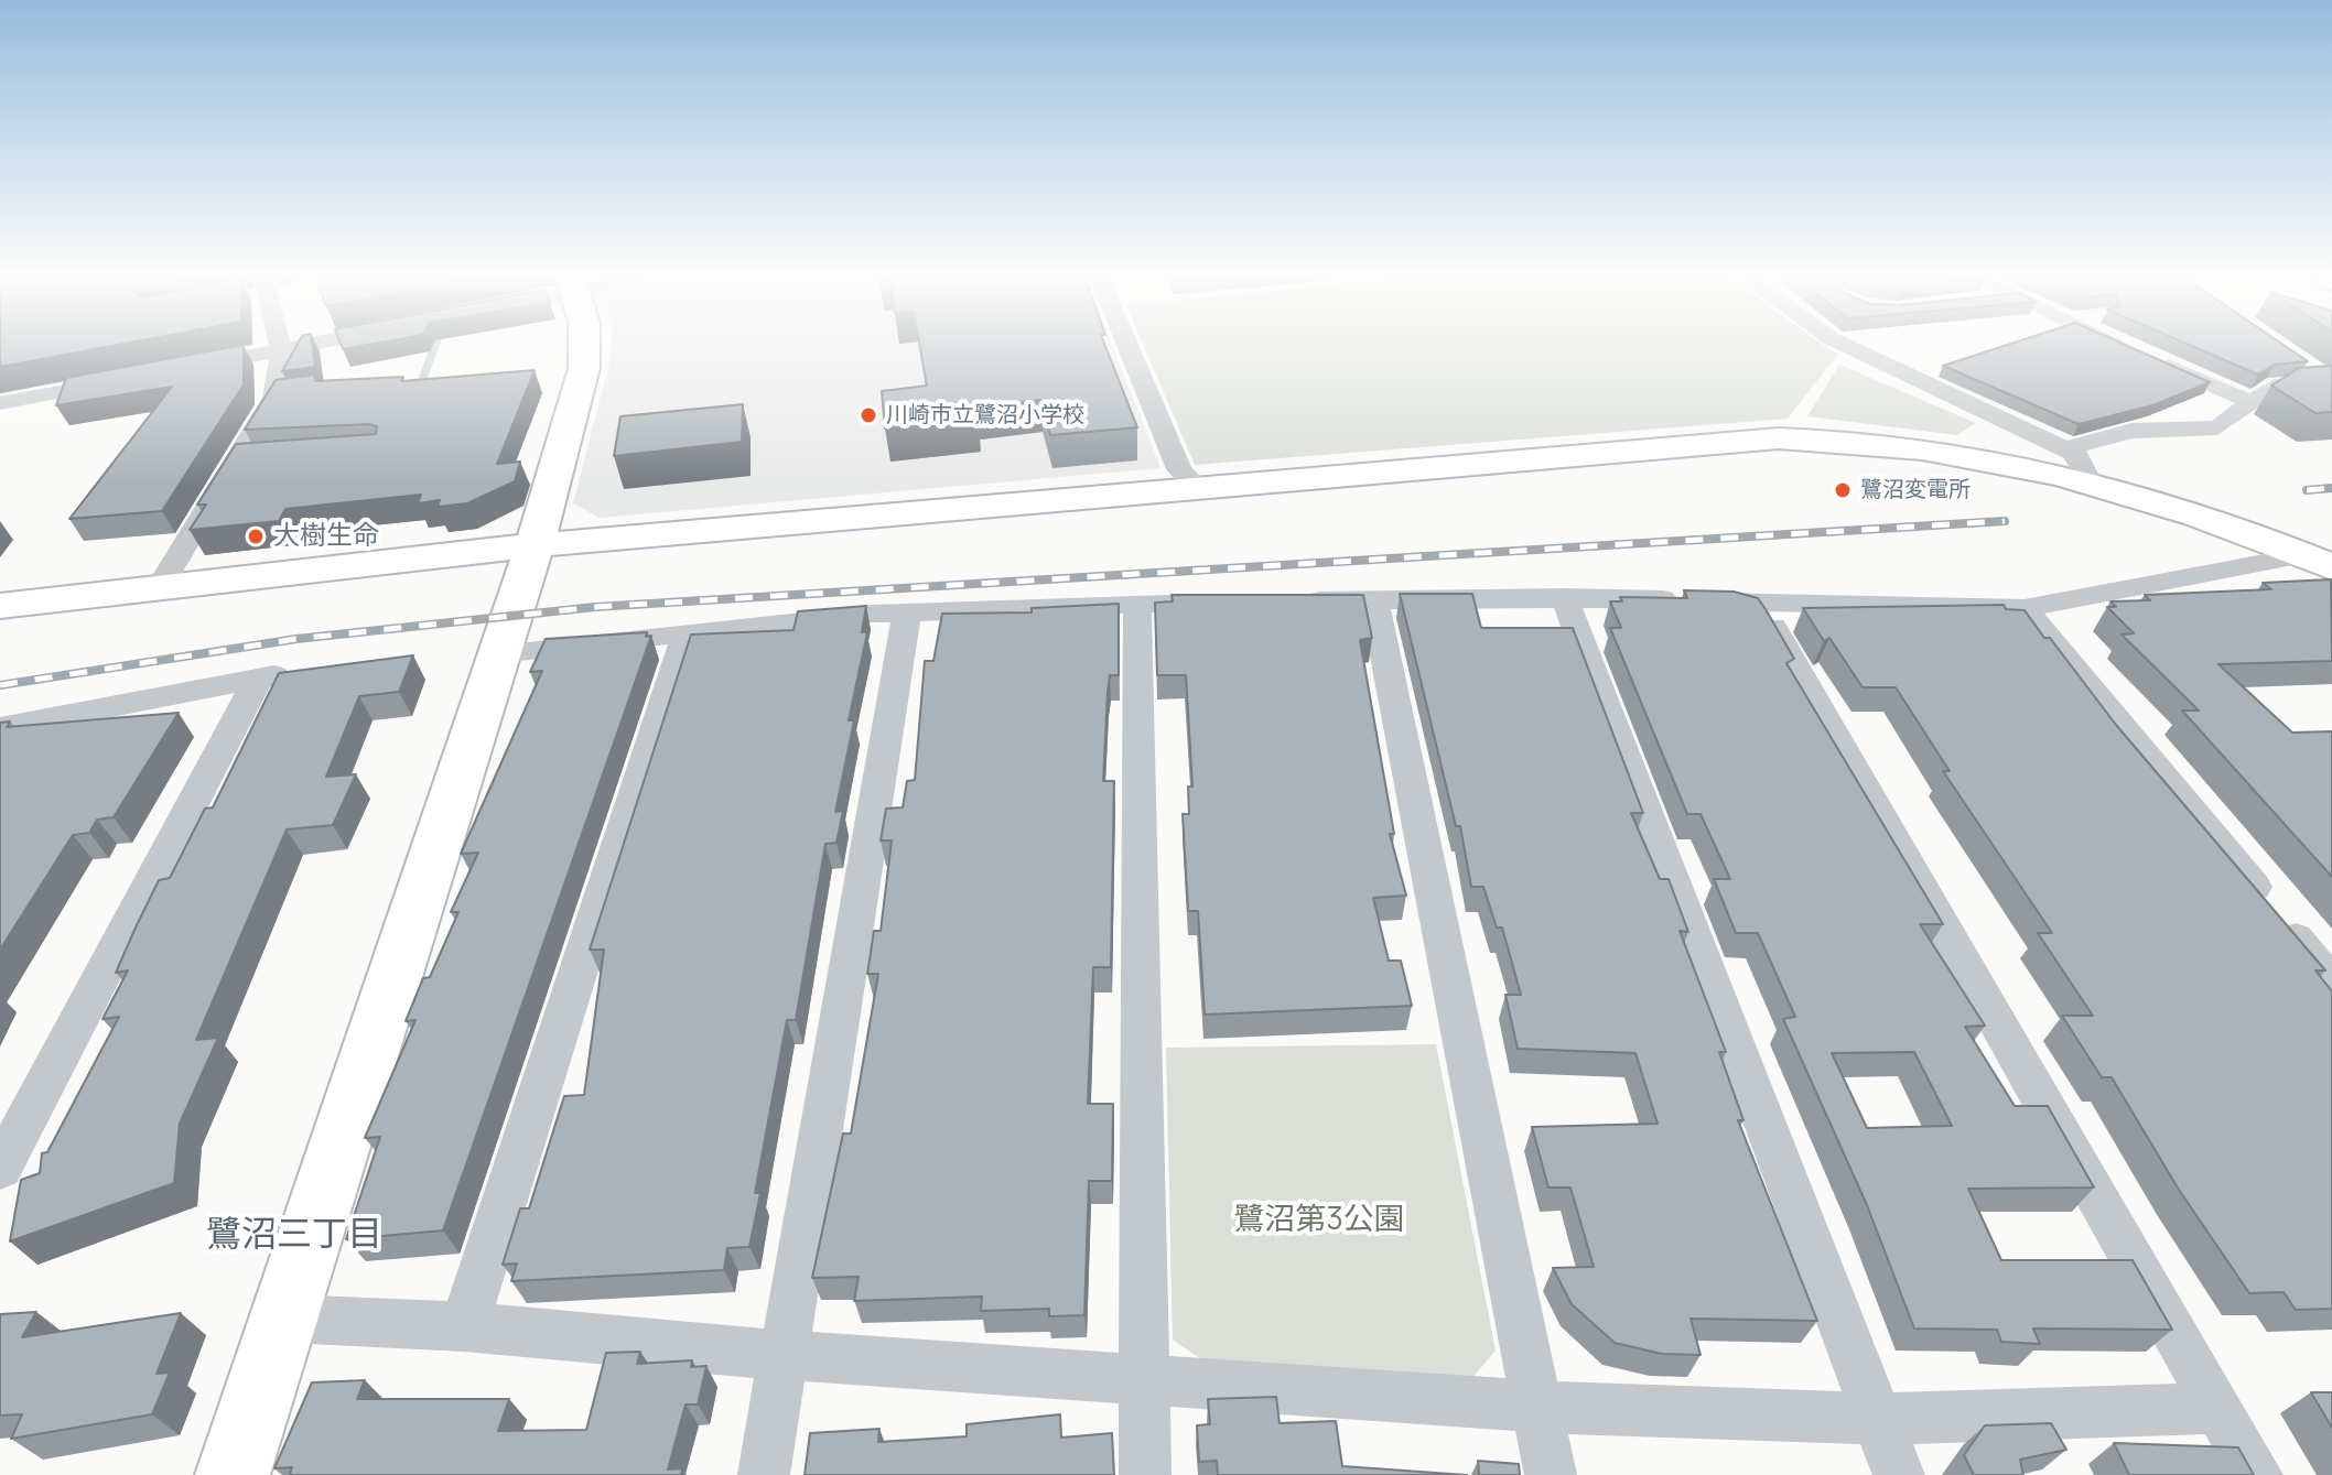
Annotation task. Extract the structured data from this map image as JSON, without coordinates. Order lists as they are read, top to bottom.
{
  "districts": ["鷺沼三丁目"],
  "parks": ["鷺沼第3公園"],
  "places": ["川崎市立鷺沼小学校", "鷺沼変電所", "大樹生命"]
}
